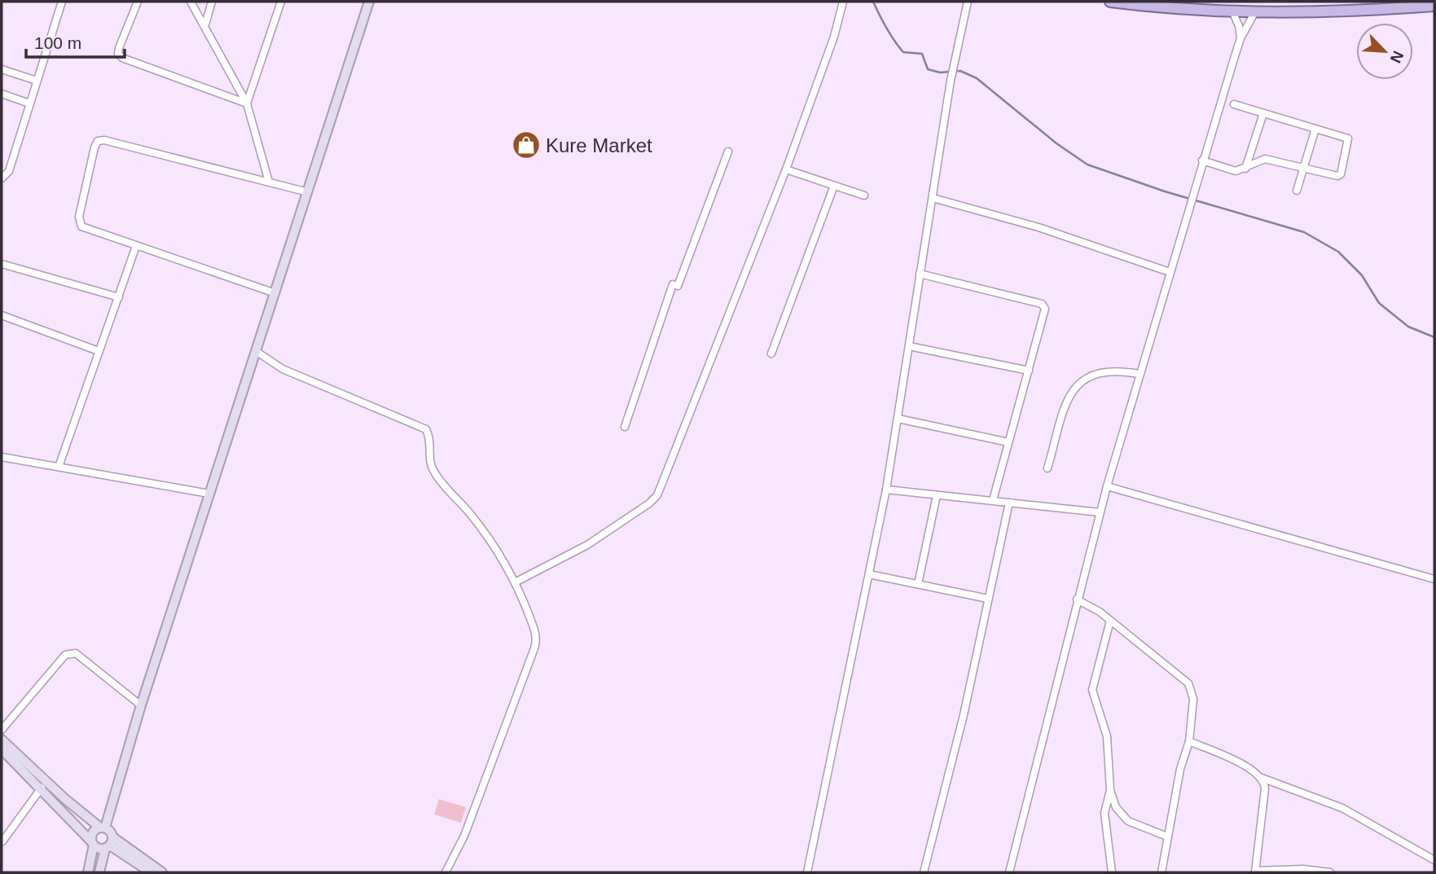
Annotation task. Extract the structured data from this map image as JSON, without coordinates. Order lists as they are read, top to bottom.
{
  "places": {
    "shop": ["Kure Market"]
  },
  "scale_bar": "100 m",
  "north": "bottom right"
}
